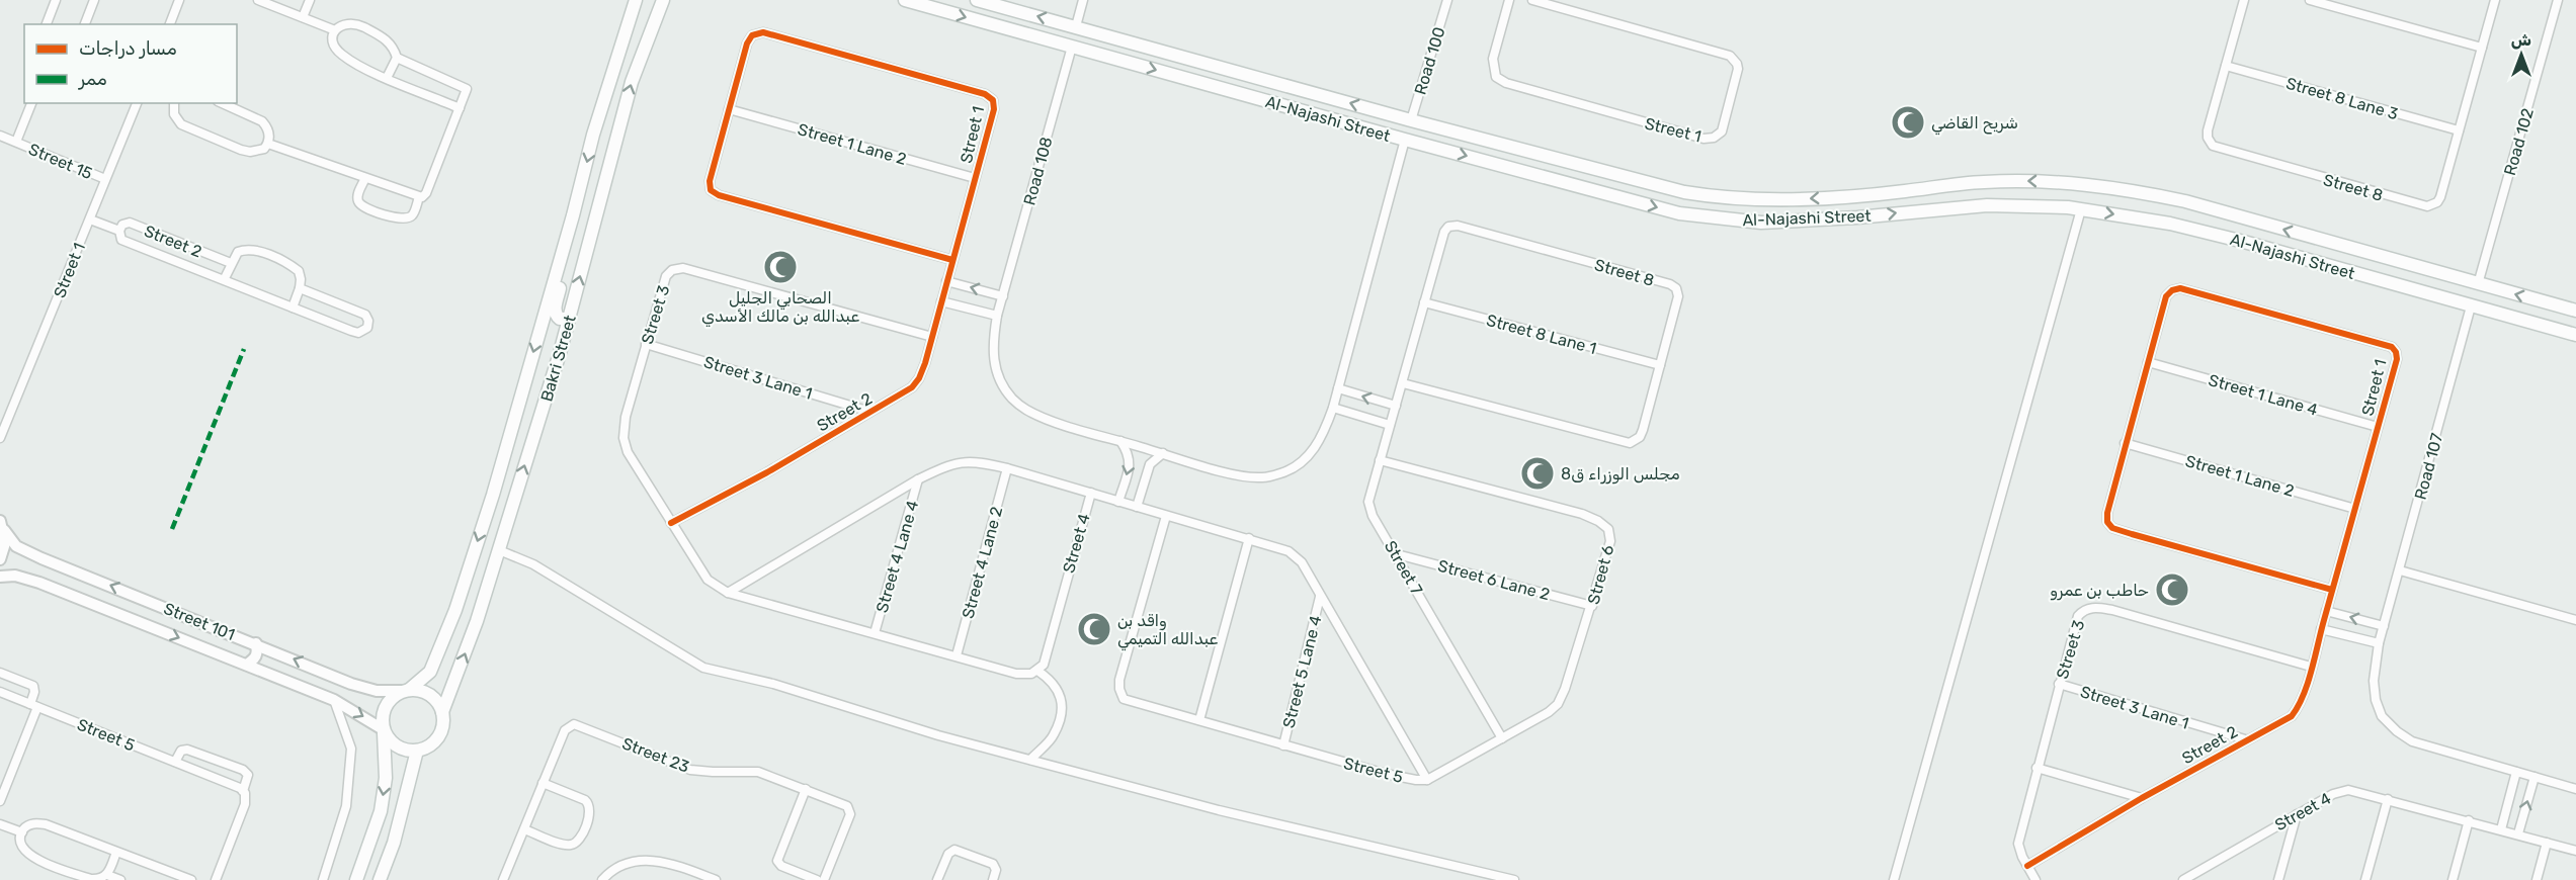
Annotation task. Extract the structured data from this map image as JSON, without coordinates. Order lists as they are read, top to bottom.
{
  "streets": {
    "main road": ["Al-Najashi Street", "Bakri Street"],
    "street": [
      "Road 100",
      "Street 8 Lane 3",
      "Street 1",
      "Road 102",
      "Street 1 Lane 2",
      "Street 15",
      "Road 108",
      "Street 8",
      "Street 2",
      "Street 3",
      "Street 8 Lane 1",
      "Street 3 Lane 1",
      "Street 1 Lane 4",
      "Road 107",
      "Street 4",
      "Street 4 Lane 4",
      "Street 4 Lane 2",
      "Street 7",
      "Street 6",
      "Street 6 Lane 2",
      "Street 101",
      "Street 5 Lane 4",
      "Street 5",
      "Street 23"
    ]
  },
  "crossings": [
    ["Road 100", "Al-Najashi Street"],
    ["Street 8 Lane 3", "Street 8"],
    ["Al-Najashi Street", "Road 102"],
    ["Al-Najashi Street", "Road 108"],
    ["Al-Najashi Street", "Road 107"],
    ["Street 1", "Street 1 Lane 2"],
    ["Street 1", "Street 15"],
    ["Street 1", "Street 2"],
    ["Street 1", "Street 1 Lane 4"],
    ["Street 8", "Street 8 Lane 1"],
    ["Street 8", "Street 7"],
    ["Street 2", "Street 3"],
    ["Street 2", "Street 3 Lane 1"],
    ["Street 3", "Street 3 Lane 1"],
    ["Street 3", "Street 4"],
    ["Bakri Street", "Street 101"],
    ["Street 4", "Street 4 Lane 4"],
    ["Street 4", "Street 4 Lane 2"],
    ["Street 4", "Street 5"],
    ["Street 7", "Street 6"],
    ["Street 7", "Street 6 Lane 2"],
    ["Street 6", "Street 6 Lane 2"],
    ["Street 6", "Street 5"],
    ["Street 5 Lane 4", "Street 5"]
  ],
  "places": {
    "mosque": [
      "شريح القاضي",
      "الصحابي الجليل عبدالله بن مالك الأسدي",
      "مجلس الوزراء ق8",
      "حاطب بن عمرو",
      "واقد بن عبدالله التميمي"
    ]
  },
  "legend": ["مسار دراجات", "ممر"],
  "north": "top"
}
